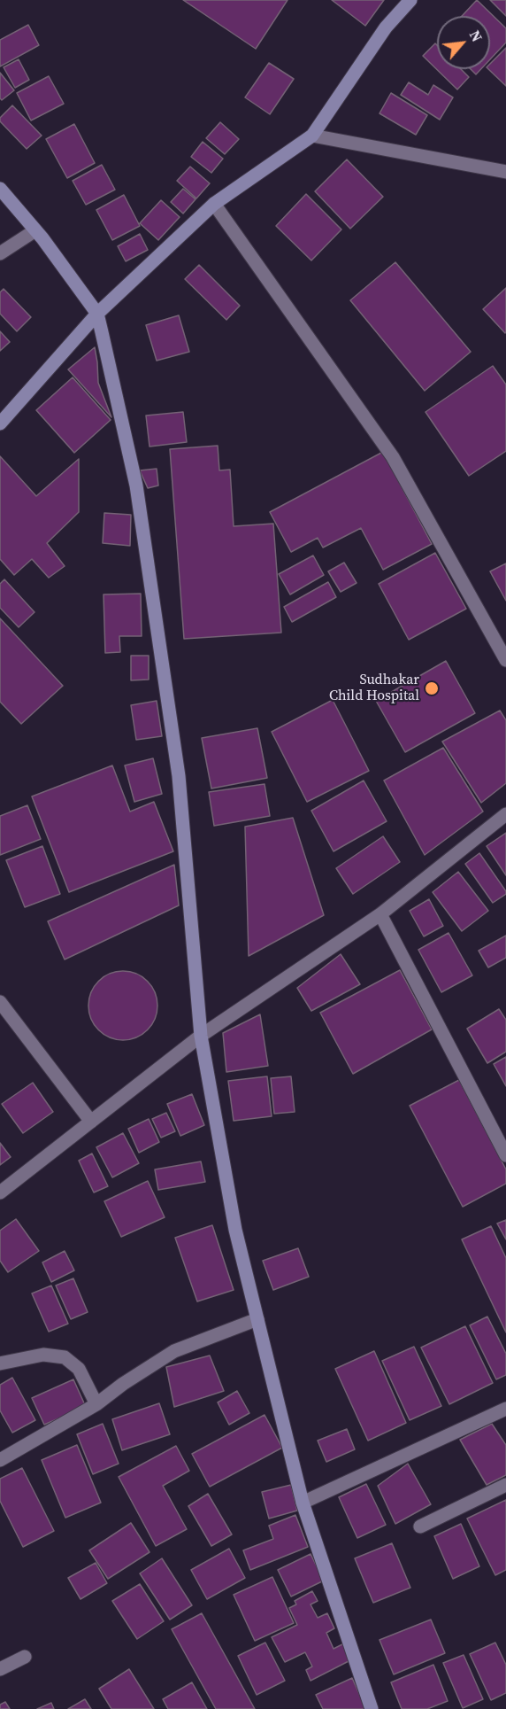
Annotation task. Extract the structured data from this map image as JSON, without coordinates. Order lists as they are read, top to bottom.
{
  "places": ["Sudhakar Child Hospital"],
  "north": "top right"
}
